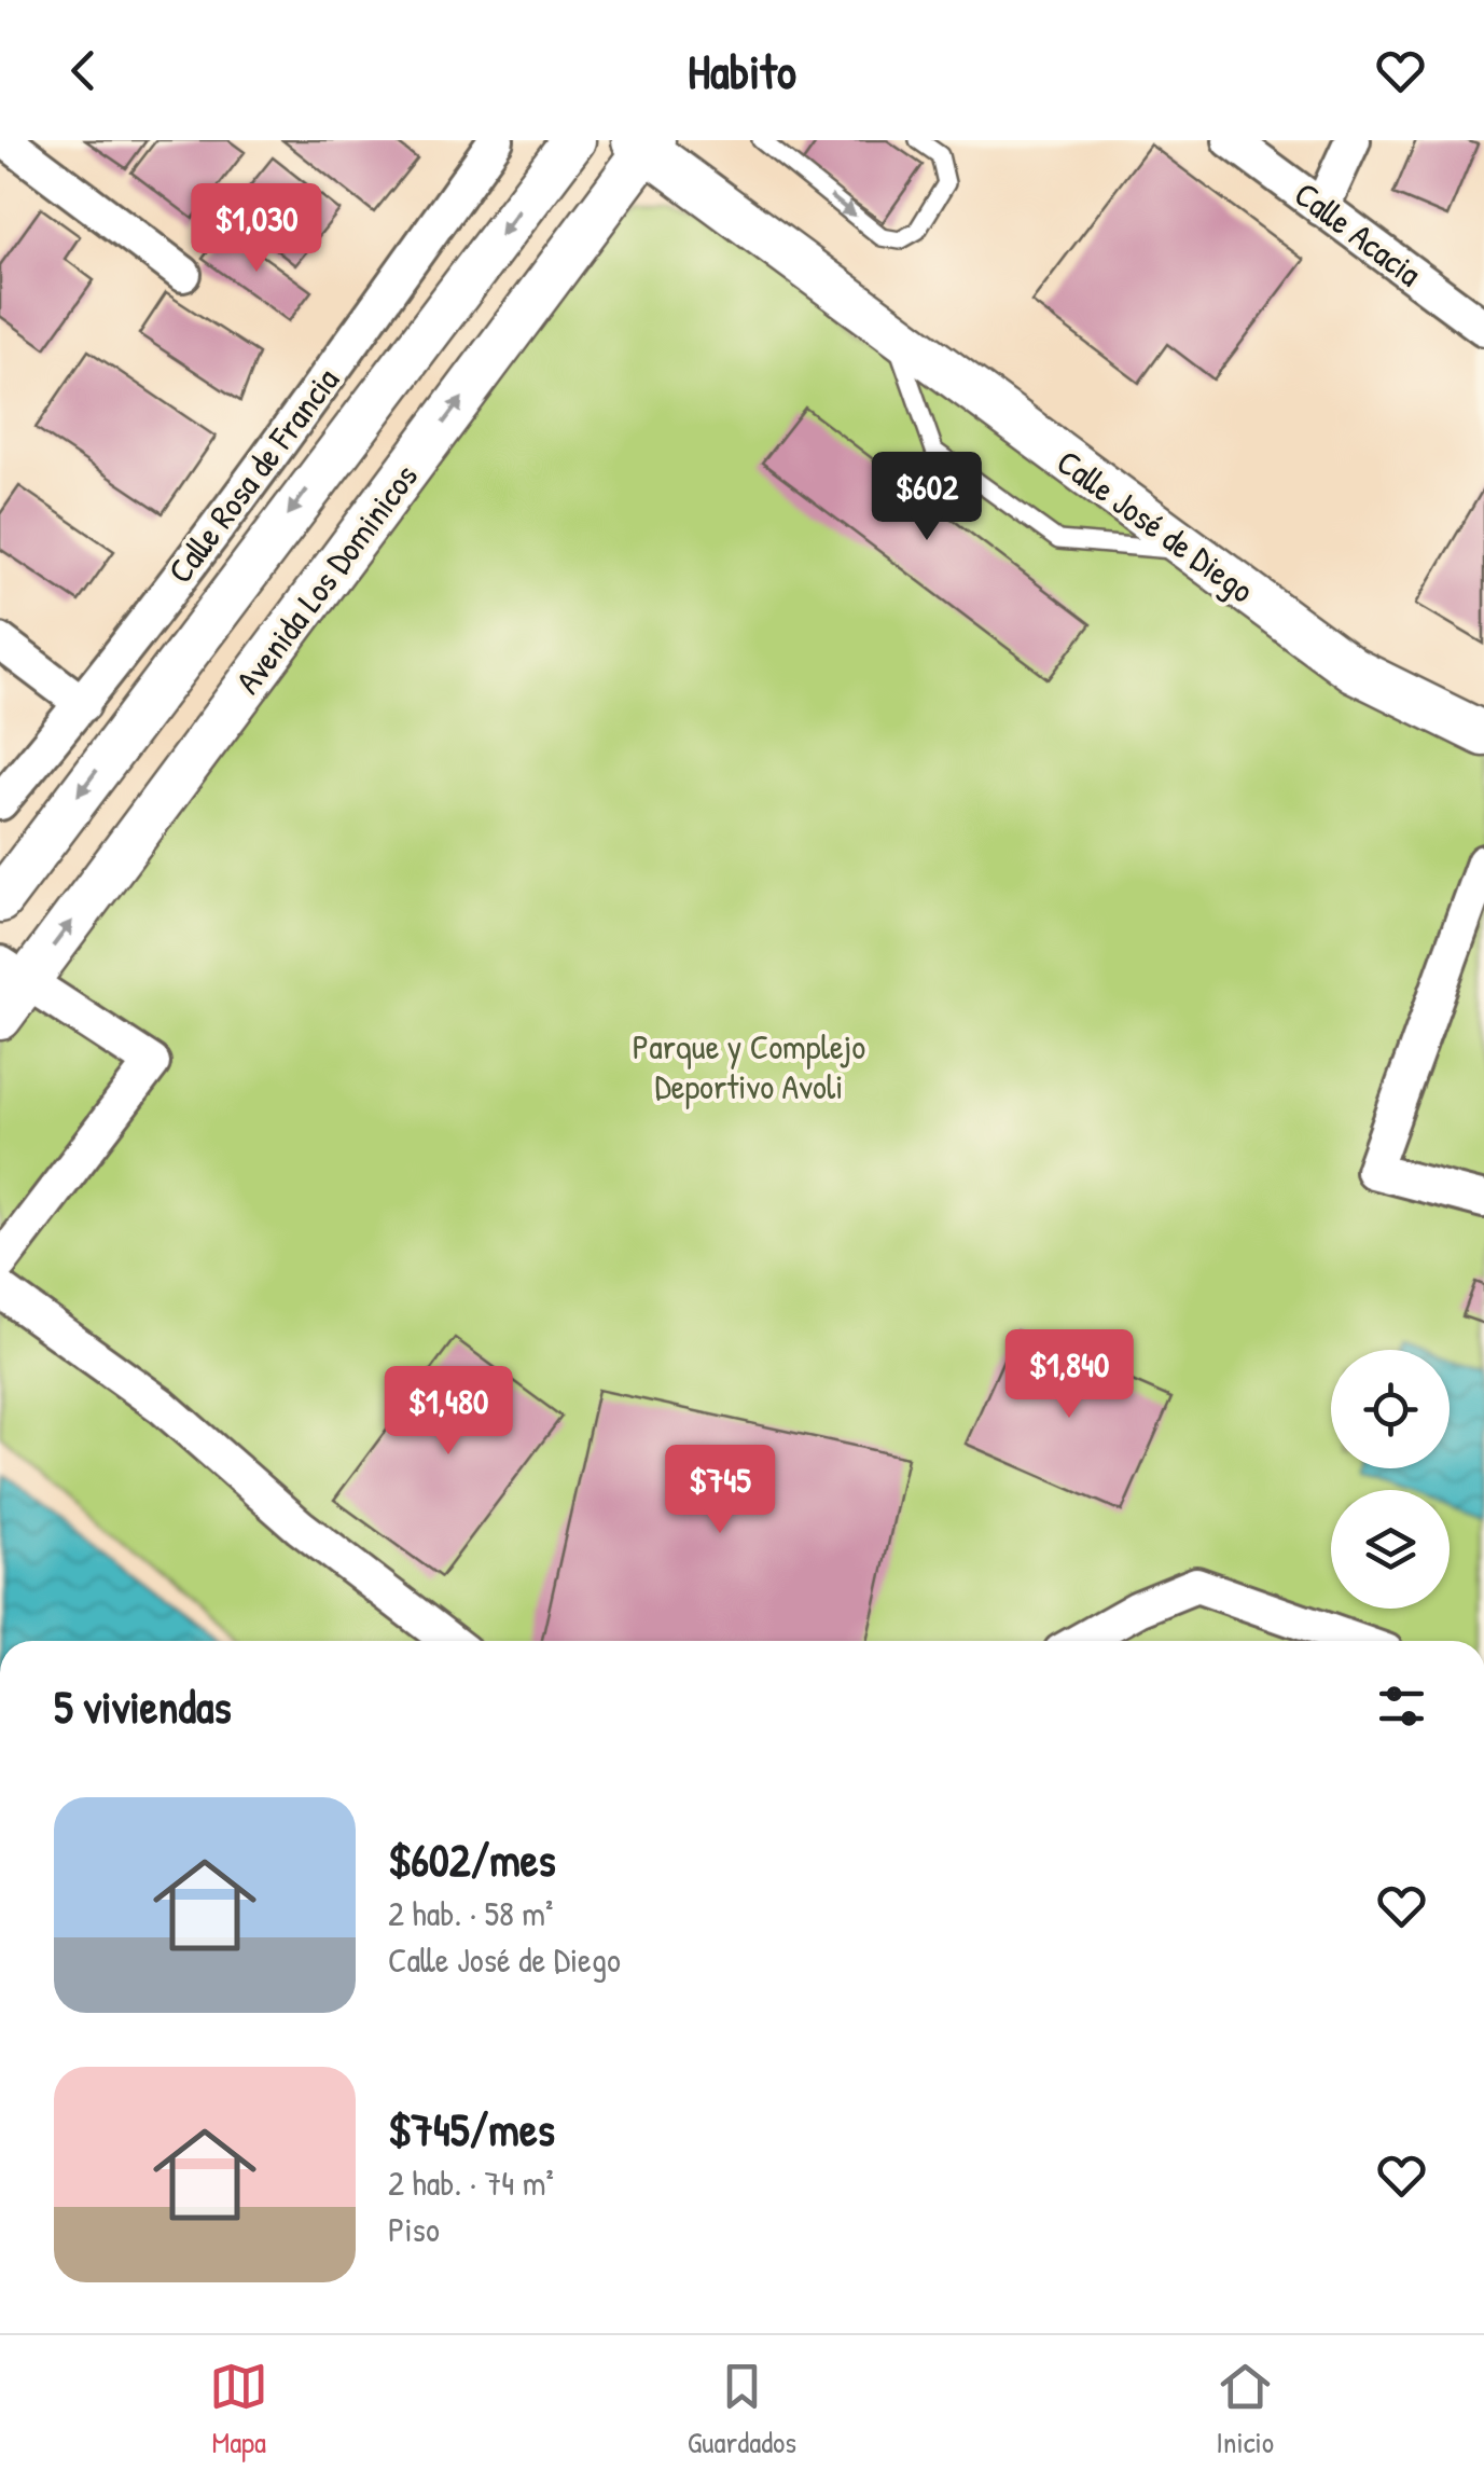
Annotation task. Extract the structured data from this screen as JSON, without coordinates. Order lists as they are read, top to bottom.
{
  "streets": {
    "street": [
      "Calle Acacia",
      "Calle Rosa de Francia",
      "Calle José de Diego",
      "Avenida Los Dominicos"
    ]
  },
  "crossings": [
    ["Calle José de Diego", "Avenida Los Dominicos"]
  ],
  "parks": ["Parque y Complejo Deportivo Avoli"],
  "page": {
    "header": "Habito",
    "price": [
      "$1,030",
      "$602",
      "$1,840",
      "$1,480",
      "$745"
    ],
    "heading": "5 viviendas",
    "list": [
      {
        "name": "$602/mes",
        "note": "2 hab. · 58 m² · Calle José de Diego"
      },
      {
        "name": "$745/mes",
        "note": "2 hab. · 74 m² · Piso"
      }
    ],
    "tabs": ["Mapa", "Guardados", "Inicio"]
  }
}
